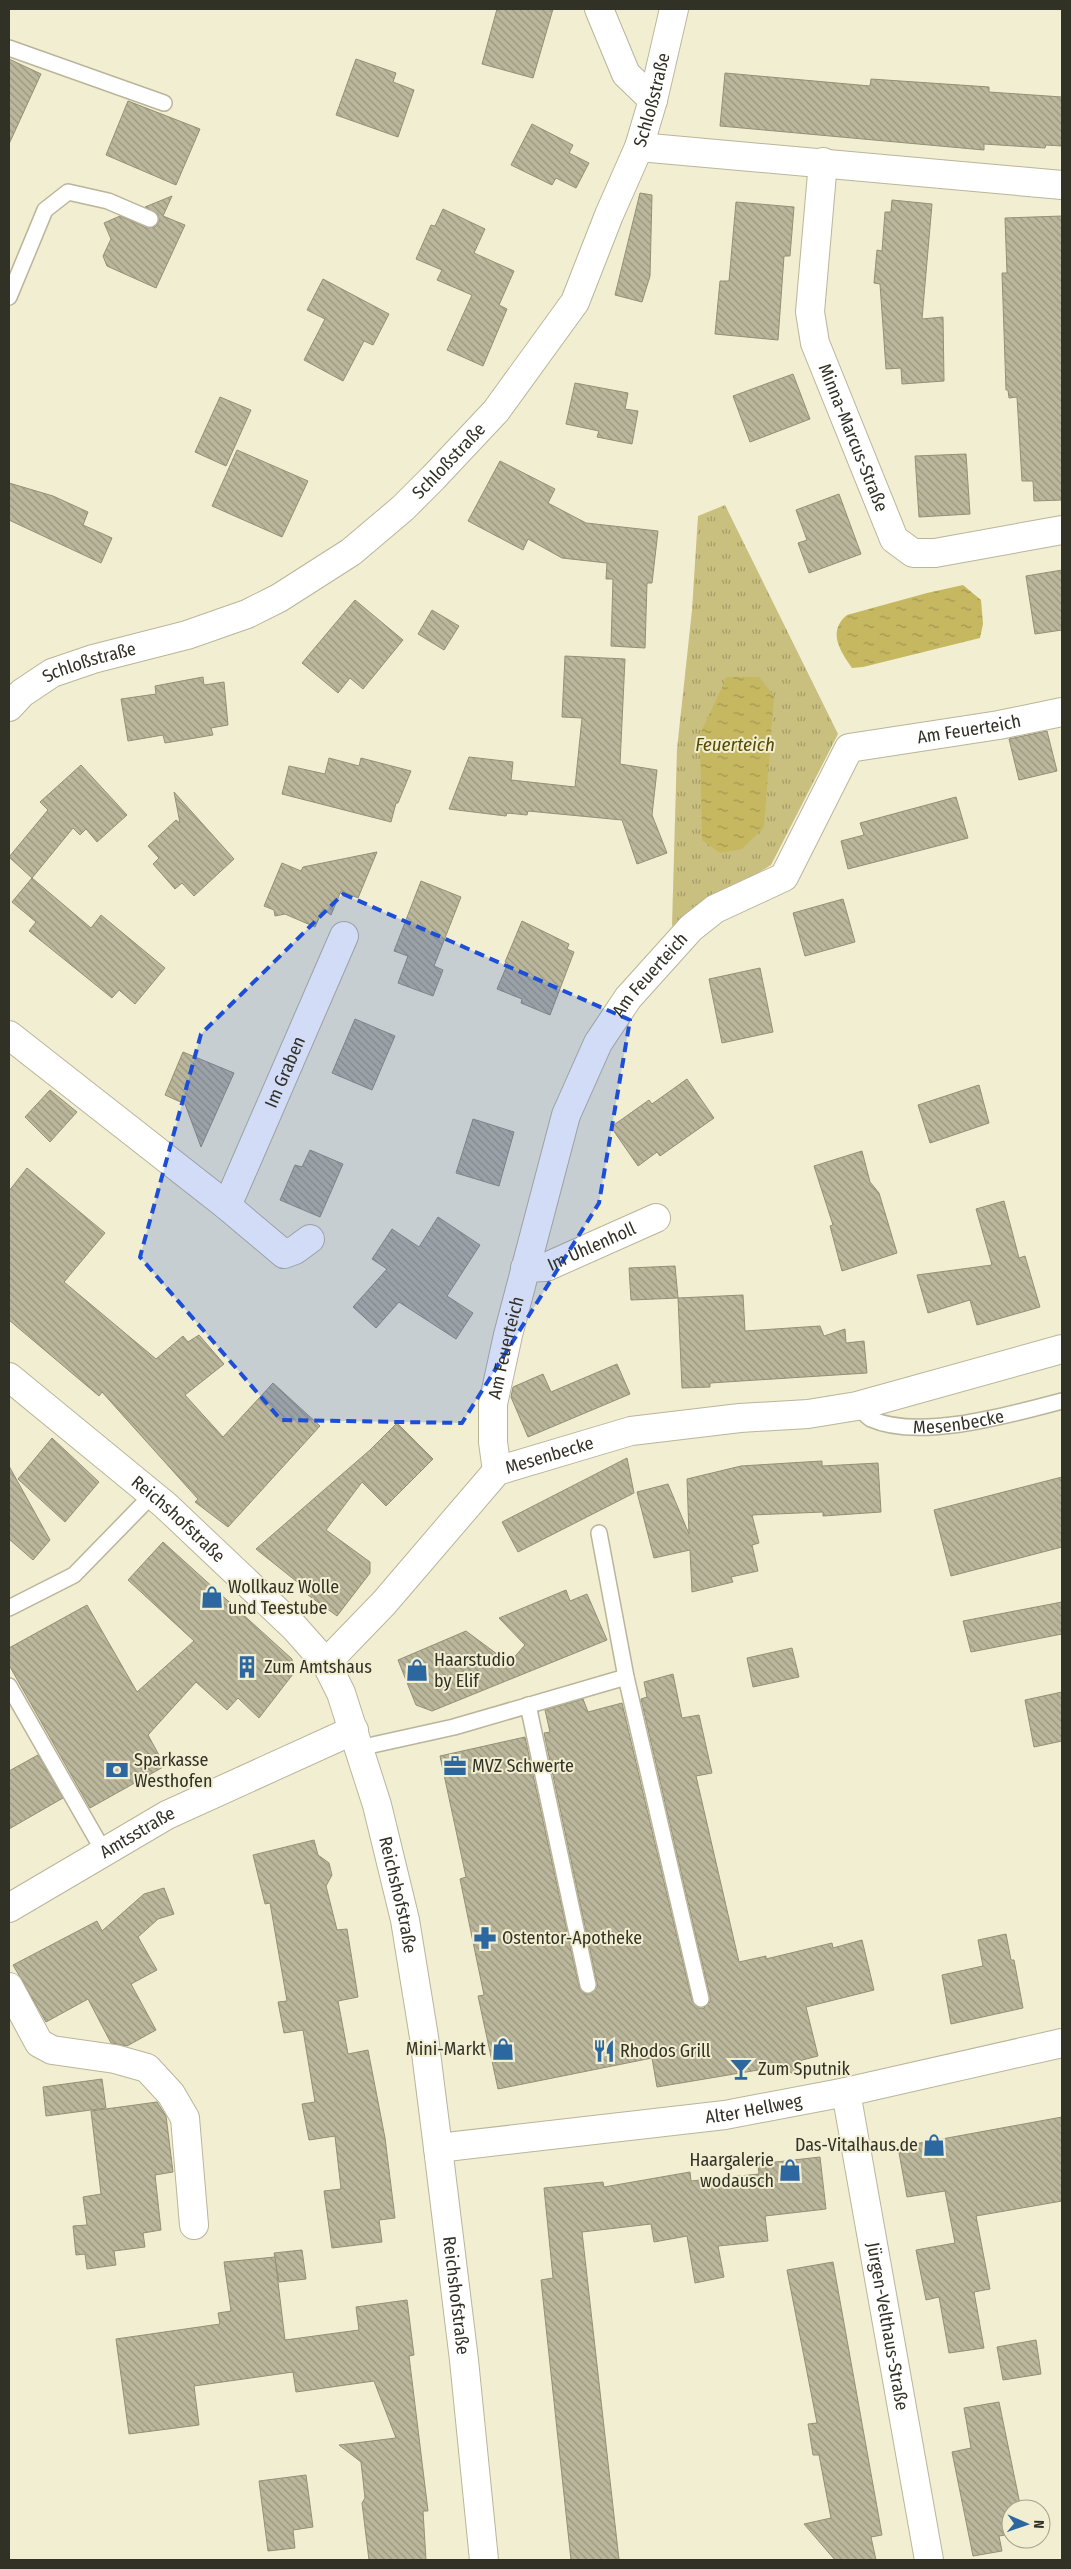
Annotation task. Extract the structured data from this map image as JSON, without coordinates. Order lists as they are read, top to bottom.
{
  "streets": {
    "street": [
      "Schloßstraße",
      "Minna-Marcus-Straße",
      "Am Feuerteich",
      "Im Graben",
      "Im Uhlenholl",
      "Mesenbecke",
      "Reichshofstraße",
      "Amtsstraße",
      "Alter Hellweg",
      "Jürgen-Velthaus-Straße"
    ]
  },
  "crossings": [
    ["Am Feuerteich", "Im Uhlenholl"],
    ["Am Feuerteich", "Mesenbecke"],
    ["Mesenbecke", "Reichshofstraße"],
    ["Reichshofstraße", "Amtsstraße"],
    ["Reichshofstraße", "Alter Hellweg"],
    ["Alter Hellweg", "Jürgen-Velthaus-Straße"]
  ],
  "water": ["Feuerteich"],
  "places": {
    "shop": [
      "Wollkauz Wolle und Teestube",
      "Haarstudio by Elif",
      "Mini-Markt",
      "Das-Vitalhaus.de",
      "Haargalerie wodausch"
    ],
    "building": ["Zum Amtshaus"],
    "office": ["MVZ Schwerte"],
    "bank": ["Sparkasse Westhofen"],
    "pharmacy": ["Ostentor-Apotheke"],
    "restaurant": ["Rhodos Grill"],
    "bar": ["Zum Sputnik"]
  },
  "north": "right"
}
